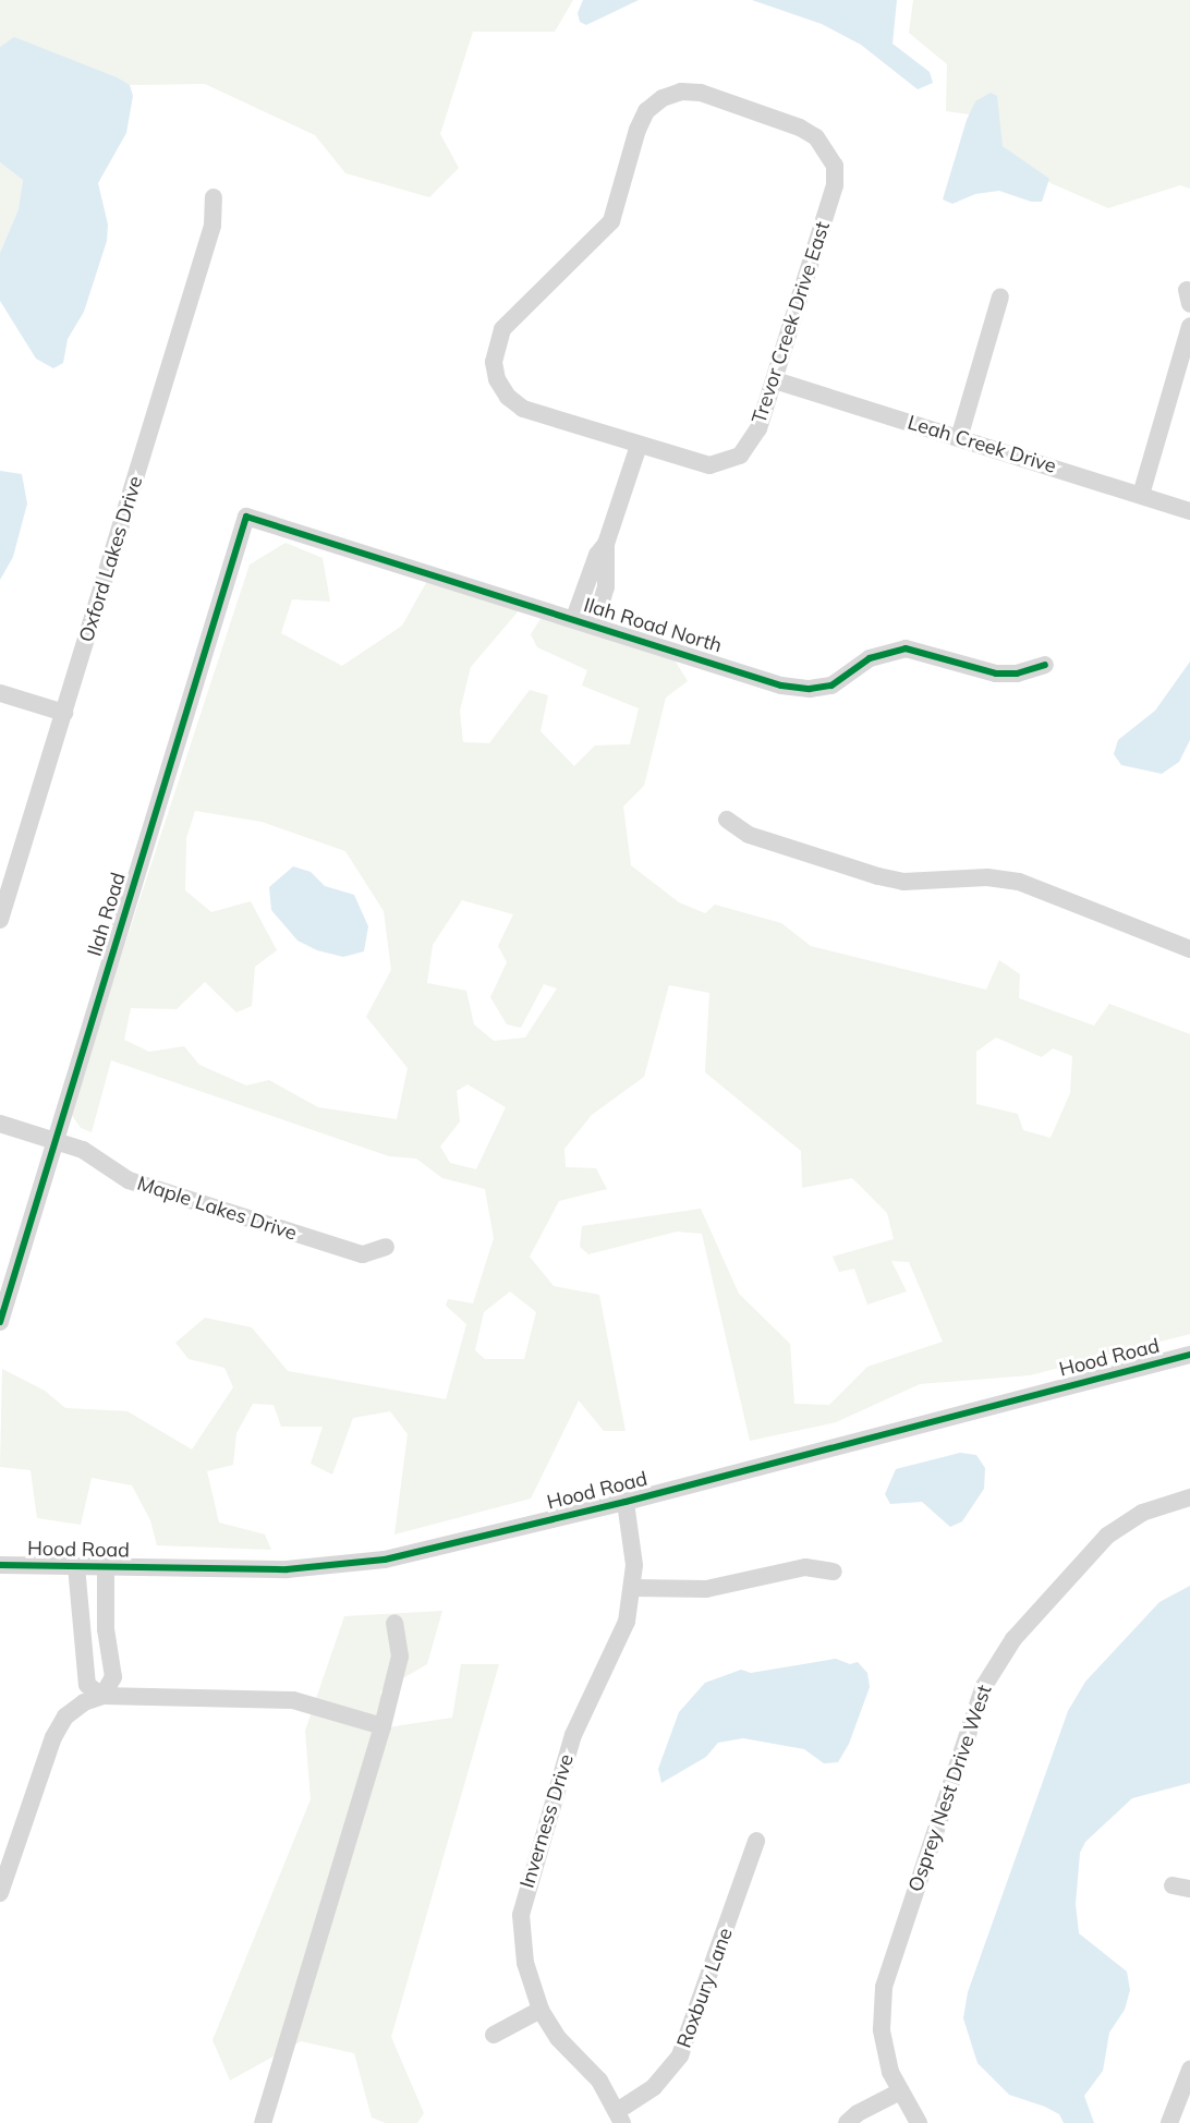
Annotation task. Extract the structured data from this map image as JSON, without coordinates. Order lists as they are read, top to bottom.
{
  "streets": {
    "street": [
      "Trevor Creek Drive East",
      "Leah Creek Drive",
      "Oxford Lakes Drive",
      "Ilah Road North",
      "Ilah Road",
      "Maple Lakes Drive",
      "Hood Road",
      "Osprey Nest Drive West",
      "Inverness Drive",
      "Roxbury Lane"
    ]
  },
  "crossings": [
    ["Trevor Creek Drive East", "Leah Creek Drive"],
    ["Ilah Road North", "Ilah Road"],
    ["Ilah Road", "Maple Lakes Drive"],
    ["Hood Road", "Inverness Drive"],
    ["Inverness Drive", "Roxbury Lane"]
  ]
}
